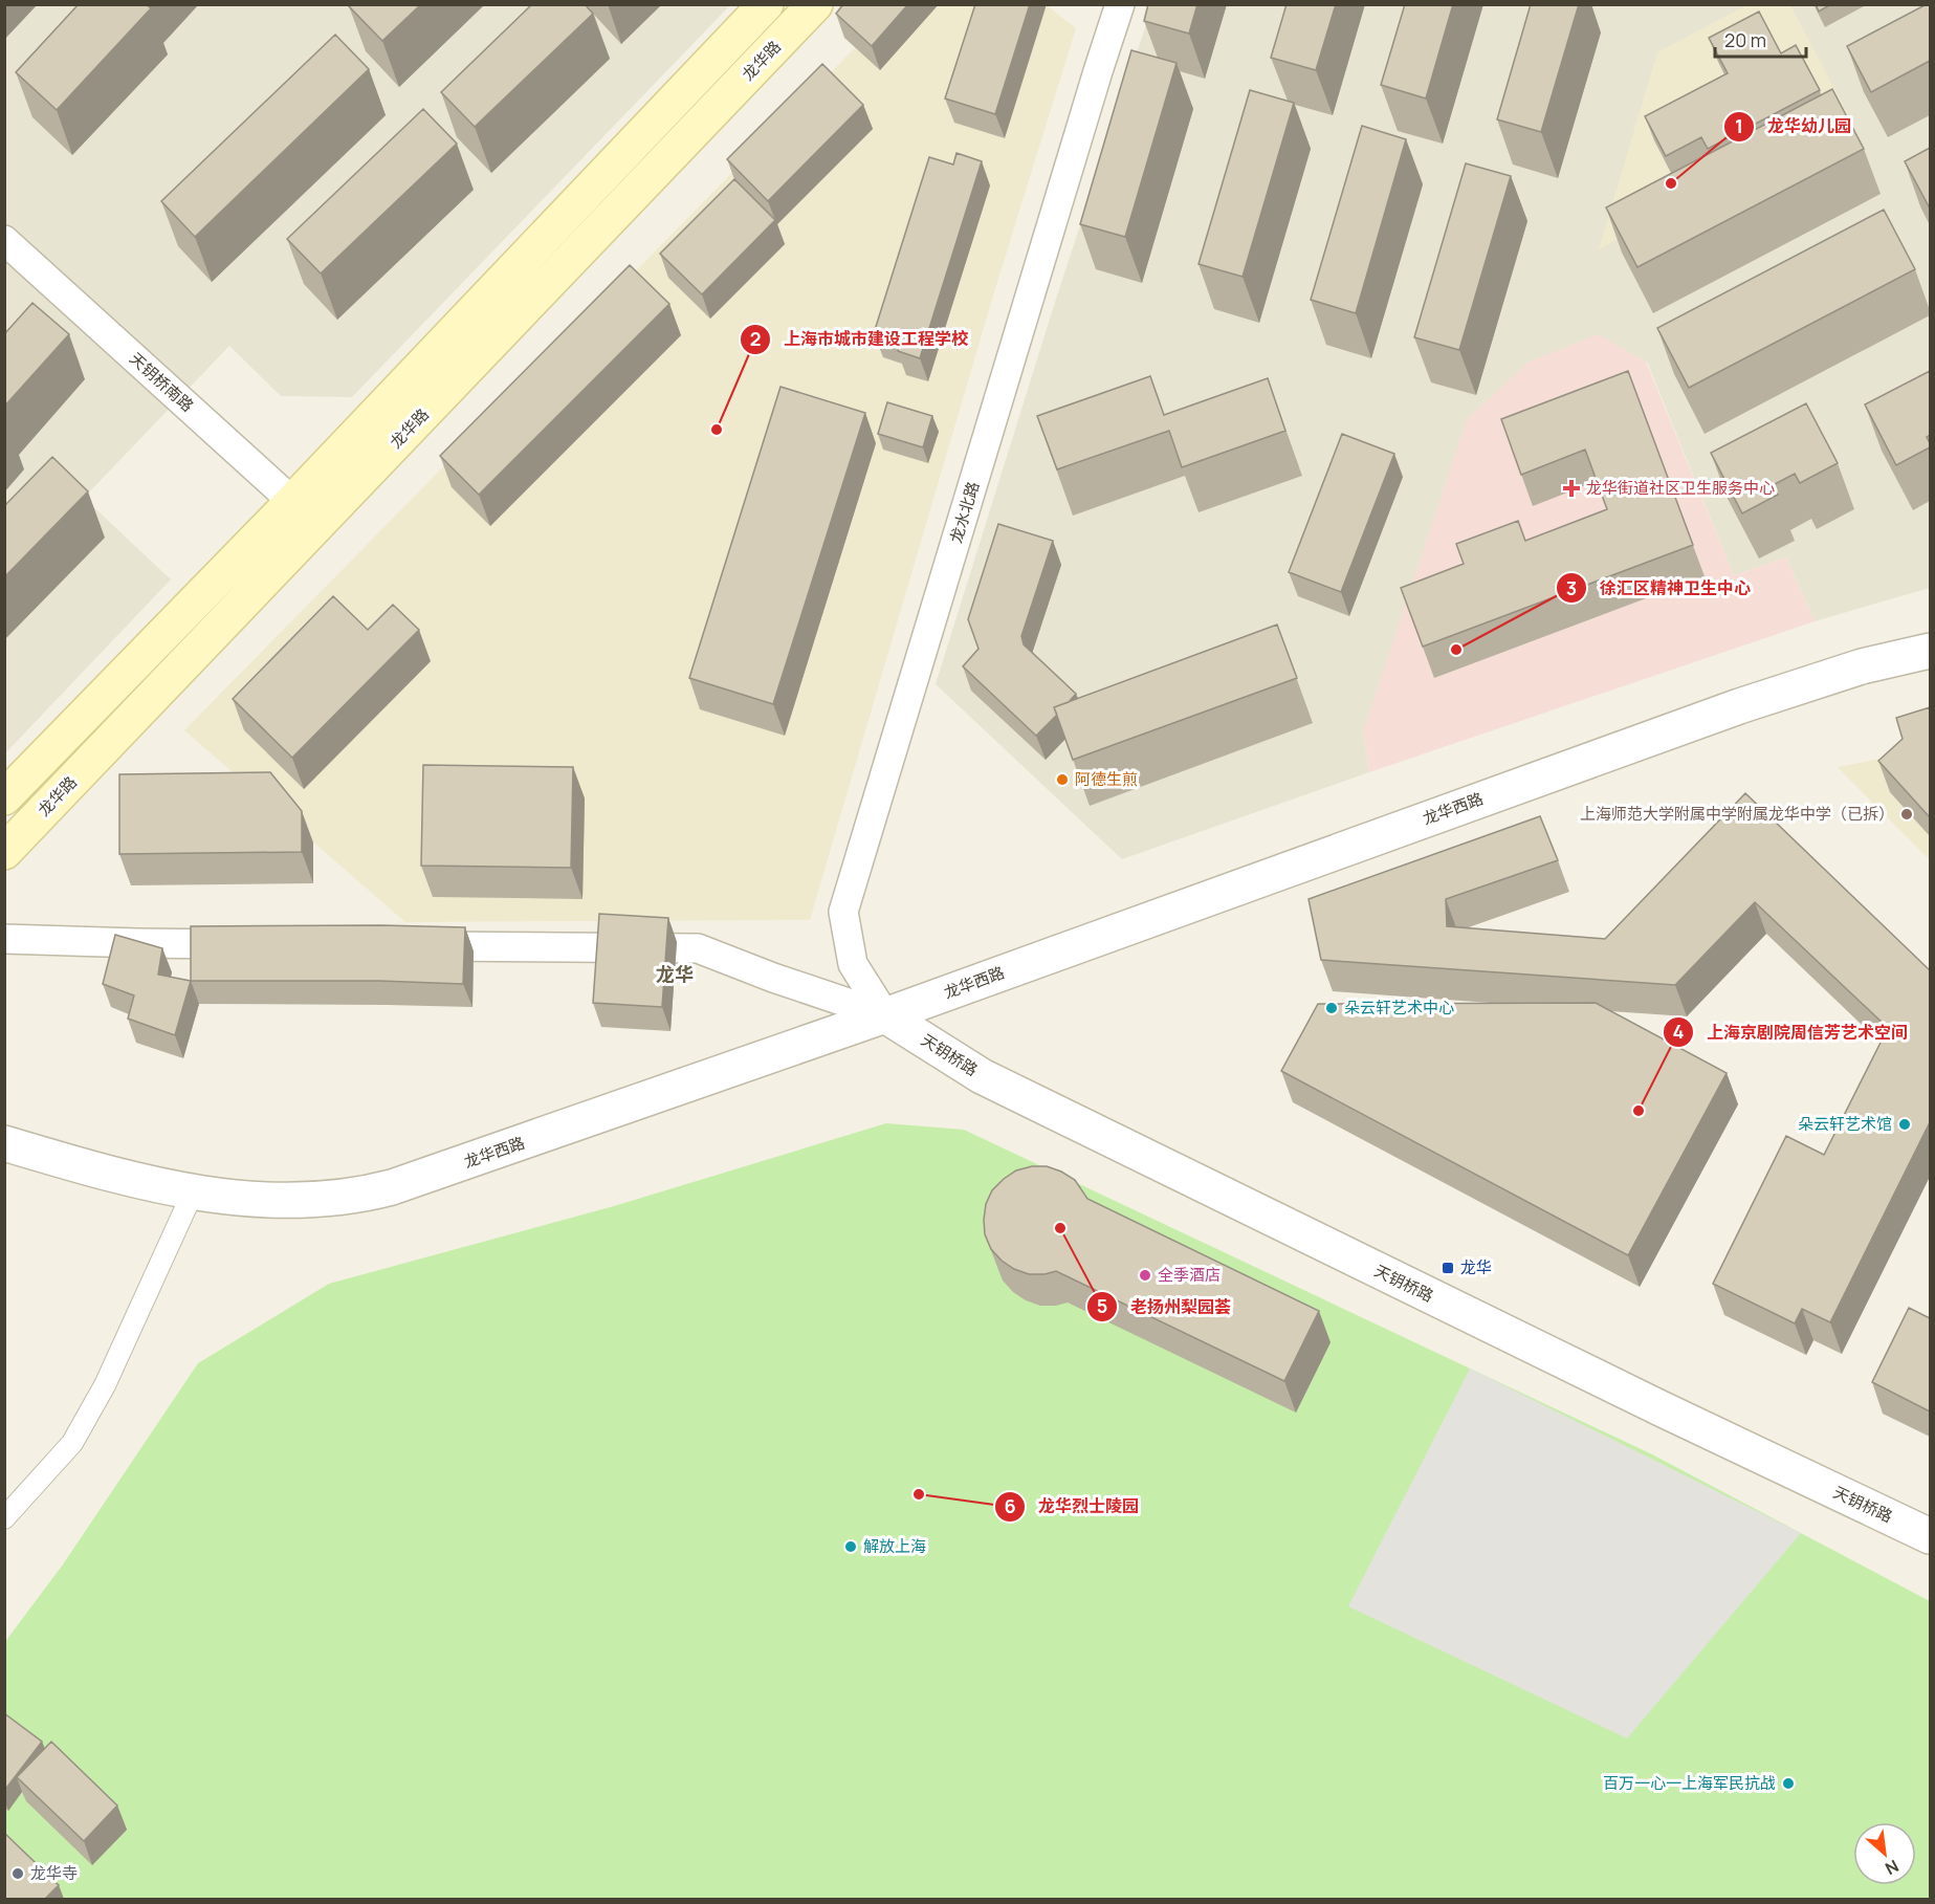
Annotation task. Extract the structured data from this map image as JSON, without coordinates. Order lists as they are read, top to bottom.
{
  "streets": {
    "main road": ["龙华路"],
    "street": [
      "天钥桥南路",
      "龙水北路",
      "龙华西路",
      "天钥桥路"
    ]
  },
  "crossings": [
    ["龙华路", "天钥桥南路"],
    ["龙水北路", "龙华西路"],
    ["龙水北路", "天钥桥路"],
    ["龙华西路", "天钥桥路"]
  ],
  "districts": ["龙华"],
  "places": {
    "other": [
      "龙华幼儿园",
      "上海市城市建设工程学校",
      "徐汇区精神卫生中心",
      "阿德生煎",
      "上海师范大学附属中学附属龙华中学（已拆）",
      "朵云轩艺术中心",
      "上海京剧院周信芳艺术空间",
      "朵云轩艺术馆",
      "老扬州梨园荟",
      "全季酒店",
      "龙华烈士陵园",
      "解放上海",
      "百万一心一上海军民抗战",
      "龙华寺"
    ],
    "health": ["龙华街道社区卫生服务中心"],
    "transit": ["龙华"]
  },
  "scale_bar": "20 m",
  "north": "bottom right"
}
